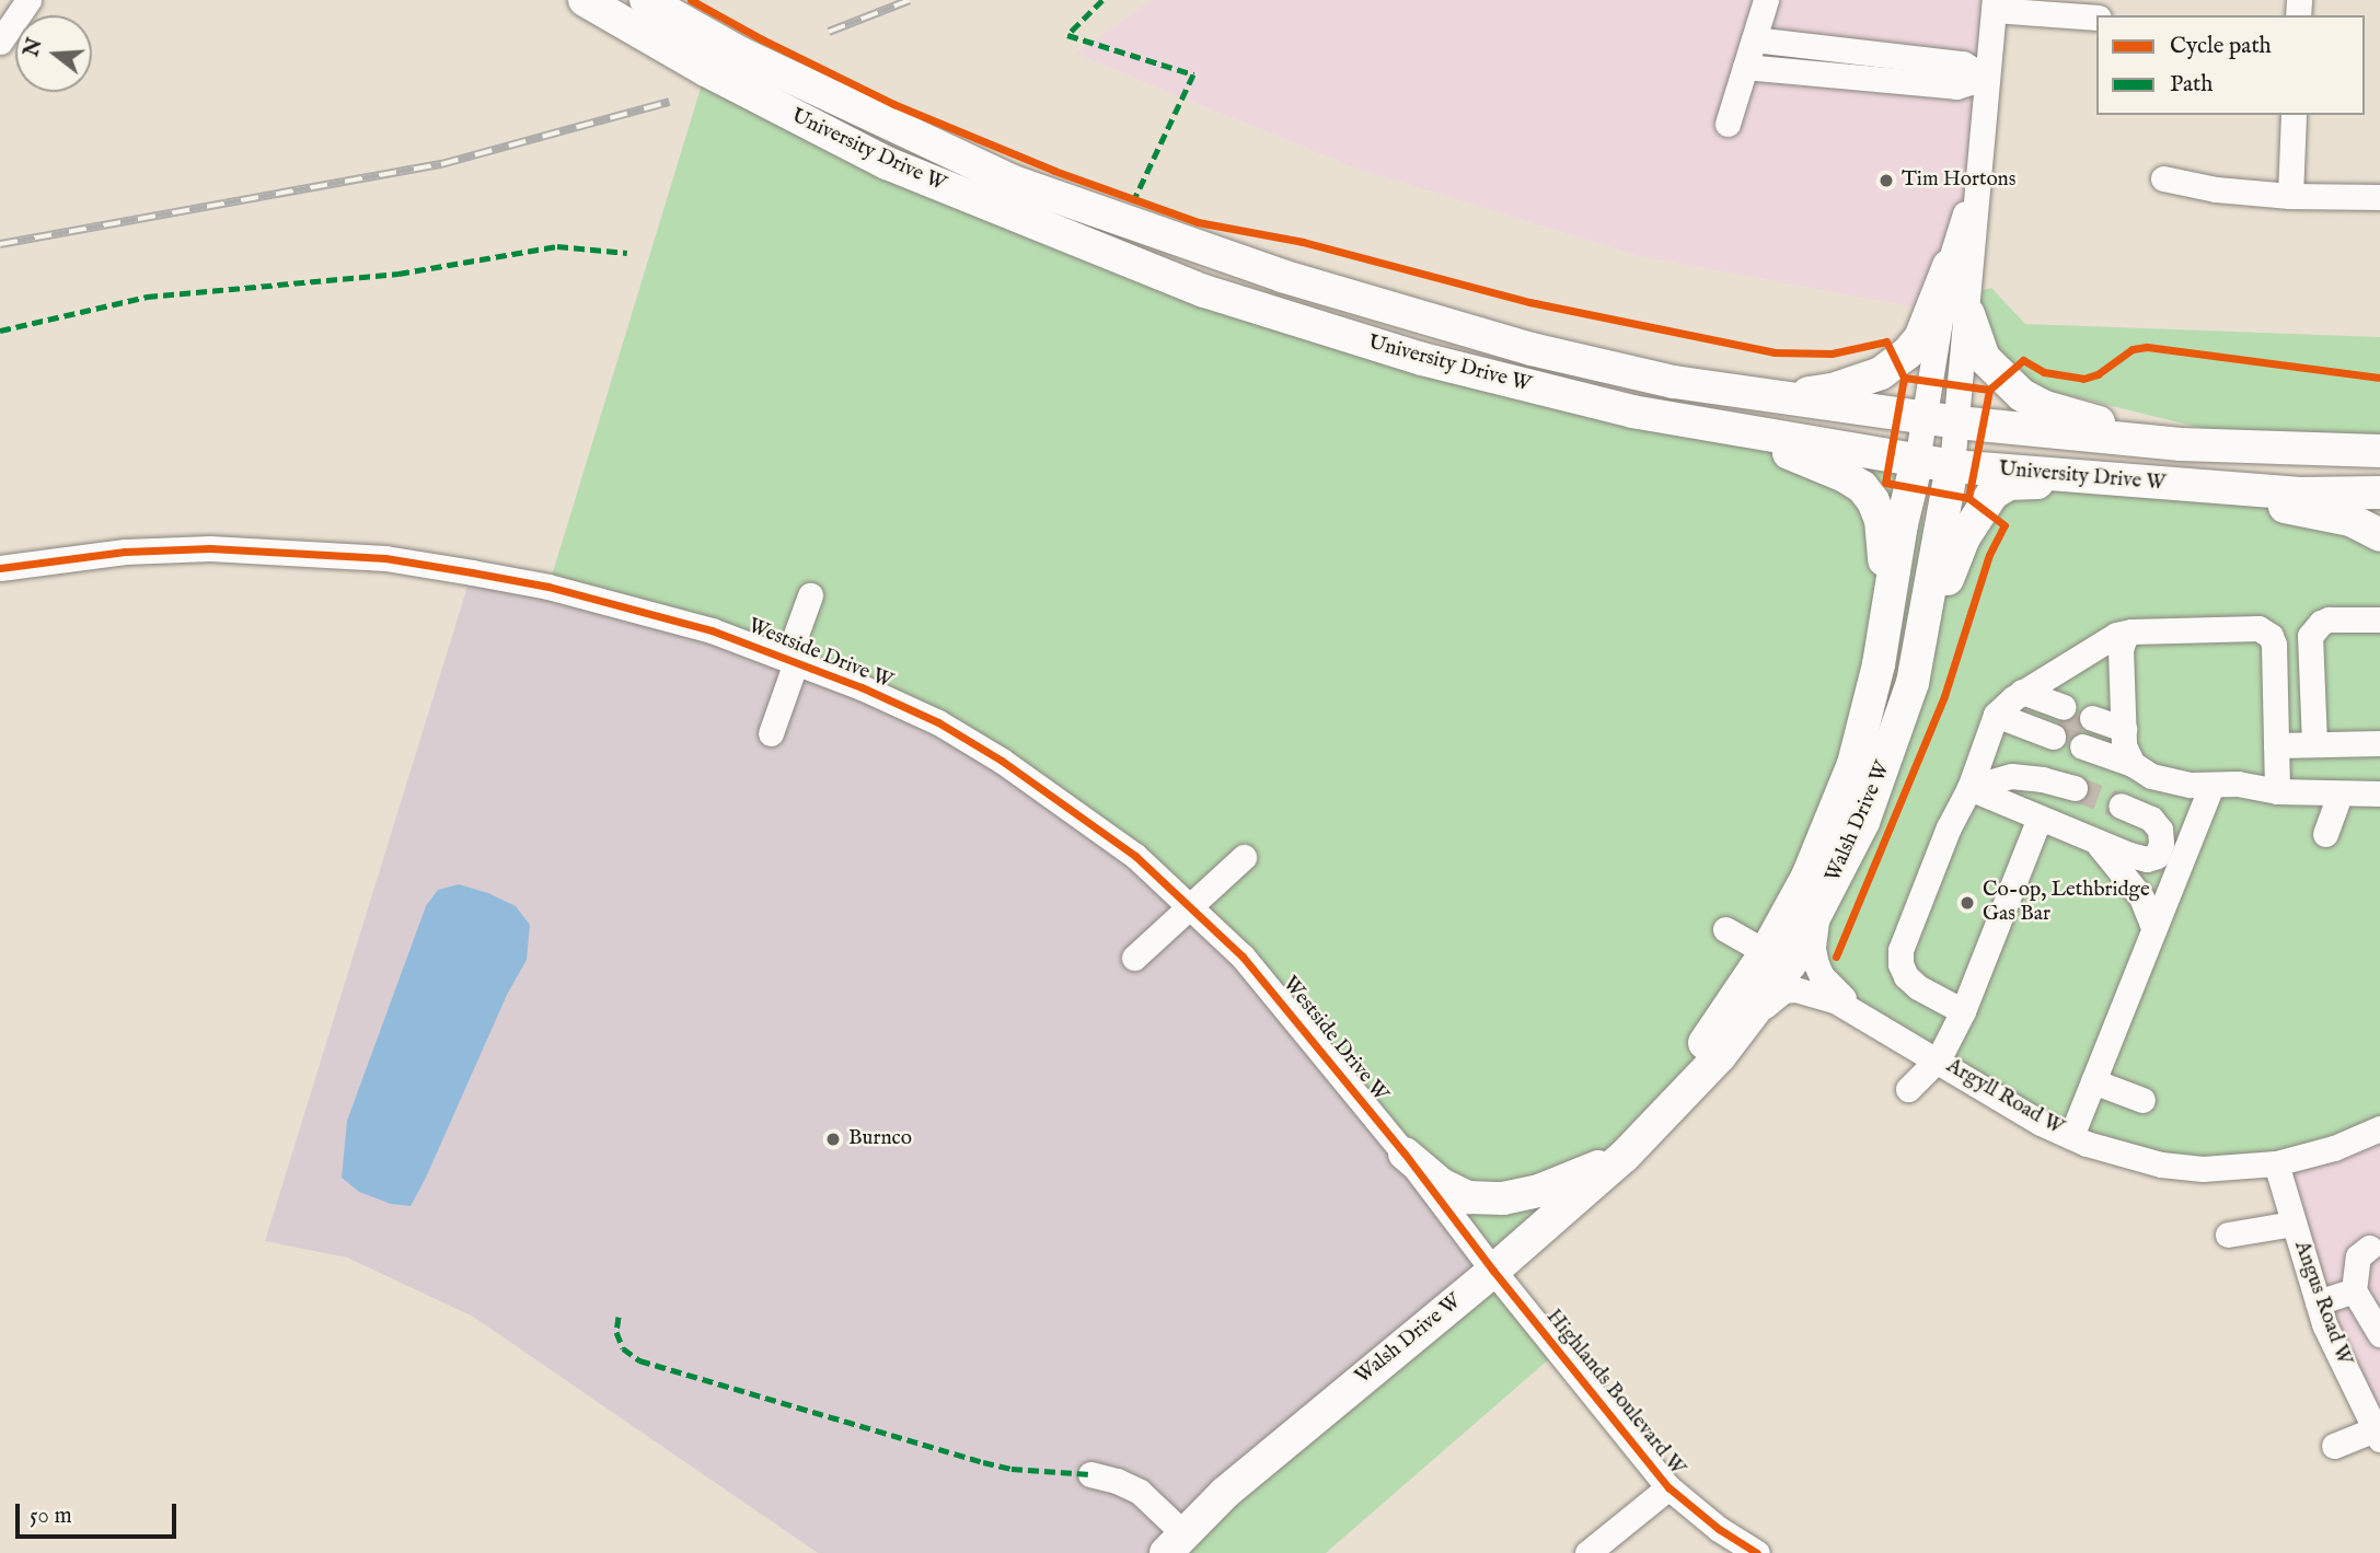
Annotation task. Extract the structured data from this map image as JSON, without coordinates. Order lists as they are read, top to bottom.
{
  "streets": {
    "main road": ["University Drive W", "Walsh Drive W"],
    "street": [
      "Westside Drive W",
      "Argyll Road W",
      "Angus Road W",
      "Highlands Boulevard W"
    ]
  },
  "crossings": [
    ["University Drive W", "Walsh Drive W"],
    ["Westside Drive W", "Walsh Drive W"],
    ["Westside Drive W", "Highlands Boulevard W"],
    ["Walsh Drive W", "Highlands Boulevard W"],
    ["Argyll Road W", "Angus Road W"]
  ],
  "places": ["Tim Hortons", "Co-op, Lethbridge Gas Bar", "Burnco"],
  "legend": ["Cycle path", "Path"],
  "scale_bar": "50 m",
  "north": "left"
}
